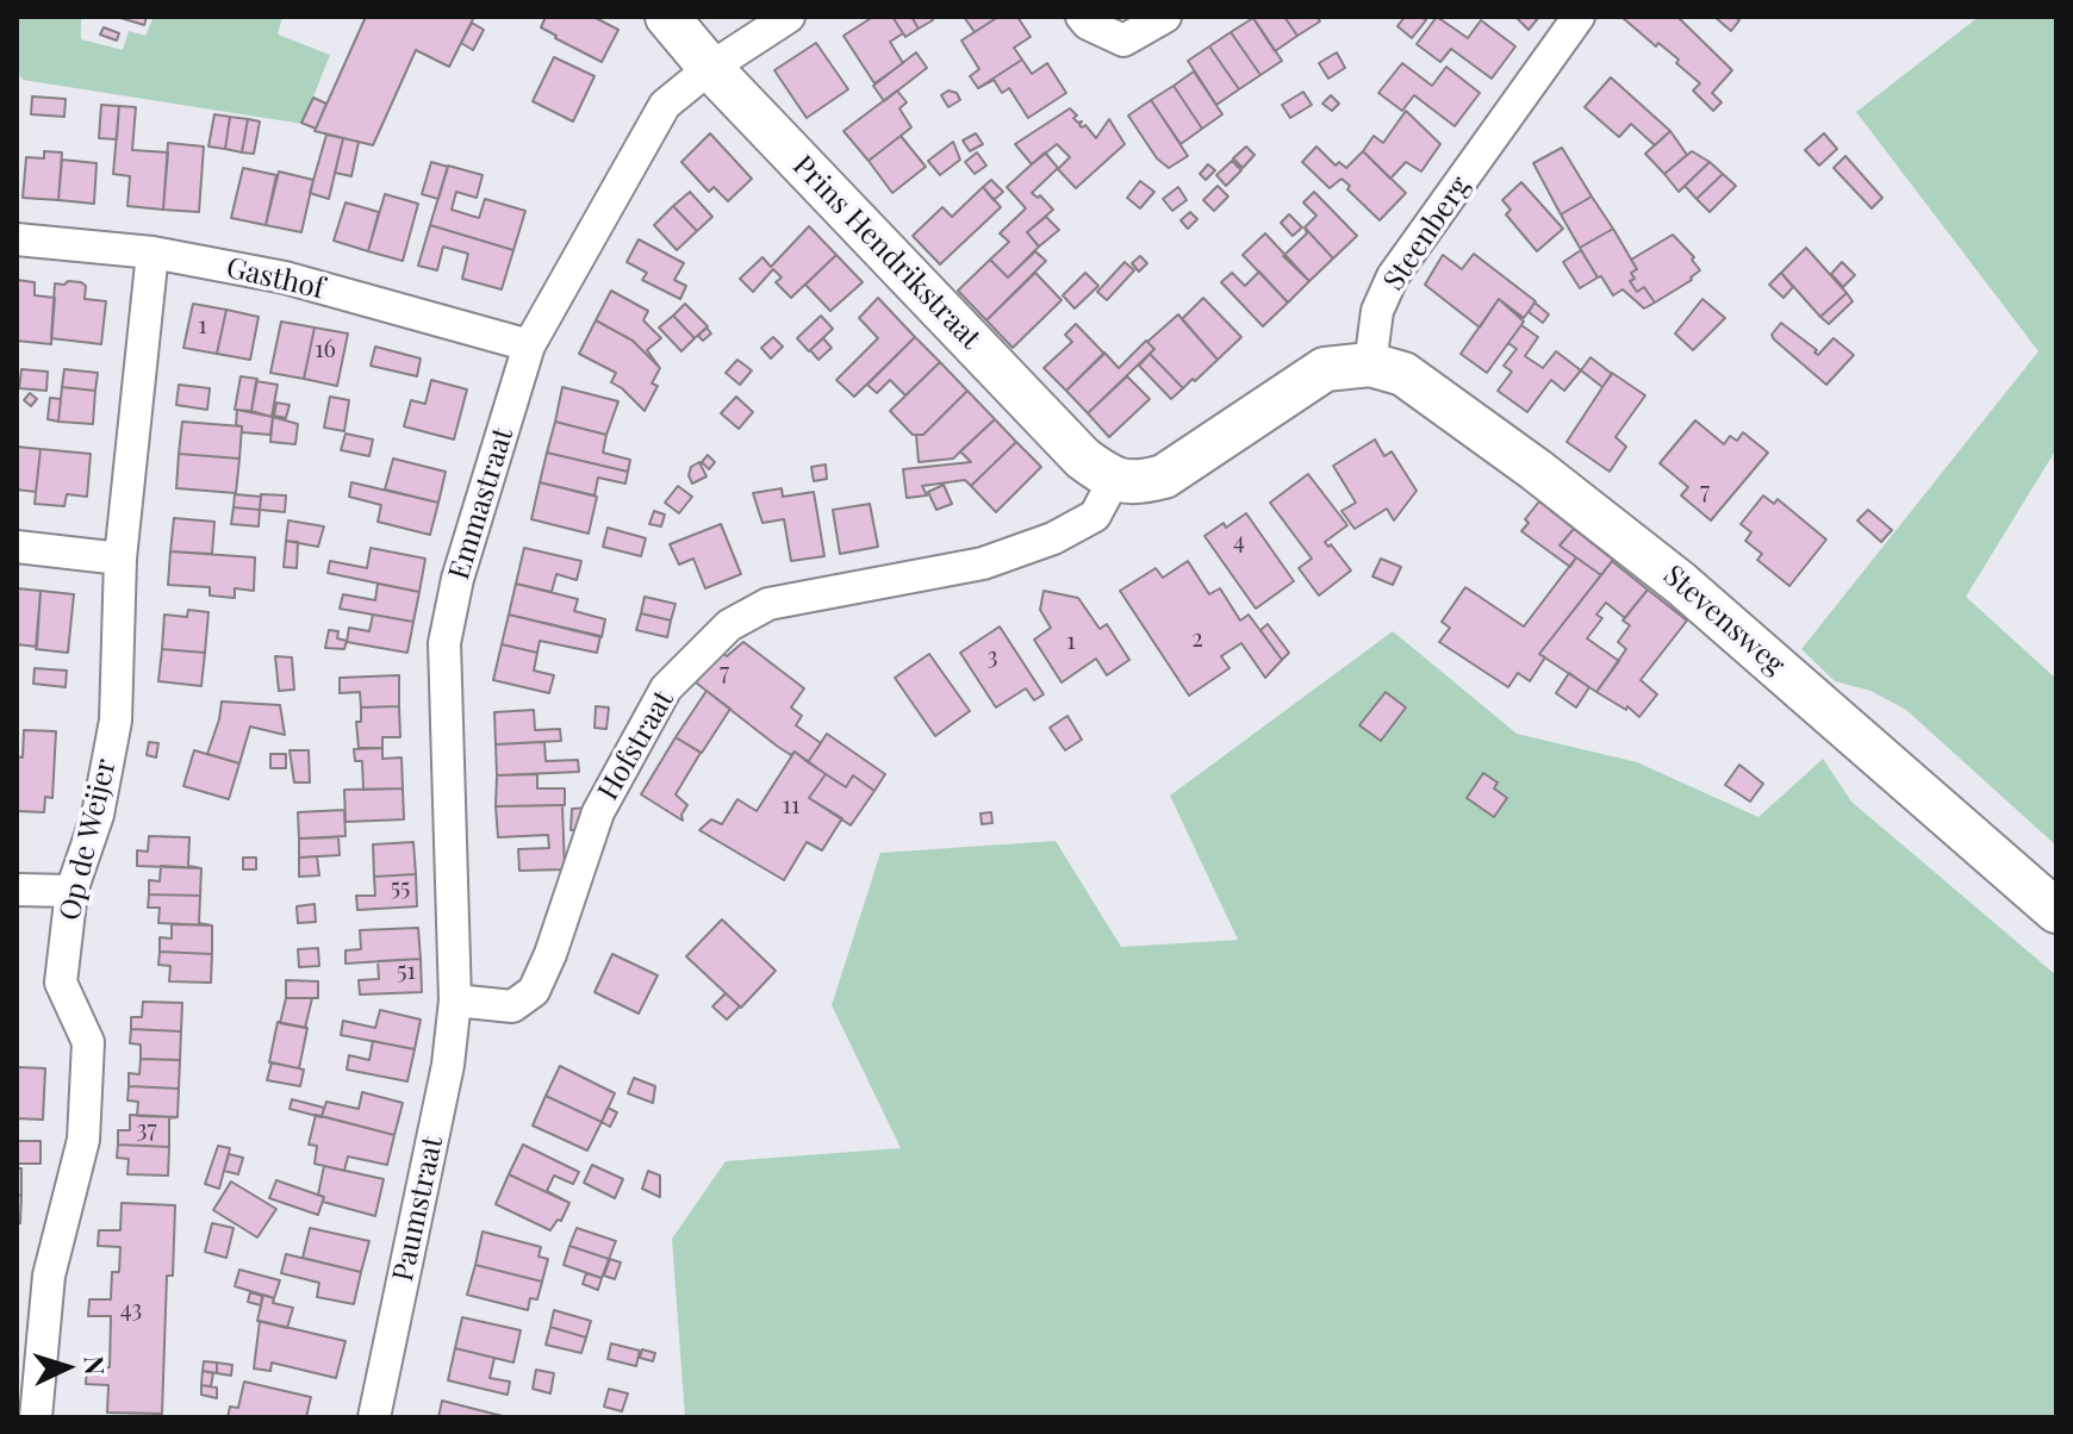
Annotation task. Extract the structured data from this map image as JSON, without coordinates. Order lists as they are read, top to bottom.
{
  "streets": {
    "street": [
      "Steenberg",
      "Prins Hendrikstraat",
      "Gasthof",
      "Emmastraat",
      "Stevensweg",
      "Hofstraat",
      "Op de Weijer",
      "Paumstraat"
    ]
  },
  "crossings": [
    ["Steenberg", "Stevensweg"],
    ["Prins Hendrikstraat", "Emmastraat"],
    ["Prins Hendrikstraat", "Hofstraat"],
    ["Gasthof", "Emmastraat"],
    ["Gasthof", "Op de Weijer"],
    ["Emmastraat", "Hofstraat"],
    ["Emmastraat", "Paumstraat"],
    ["Hofstraat", "Paumstraat"]
  ],
  "house_numbers": [
    "1",
    "16",
    "7",
    "4",
    "2",
    "1",
    "3",
    "7",
    "11",
    "55",
    "51",
    "37",
    "43"
  ],
  "north": "right"
}
